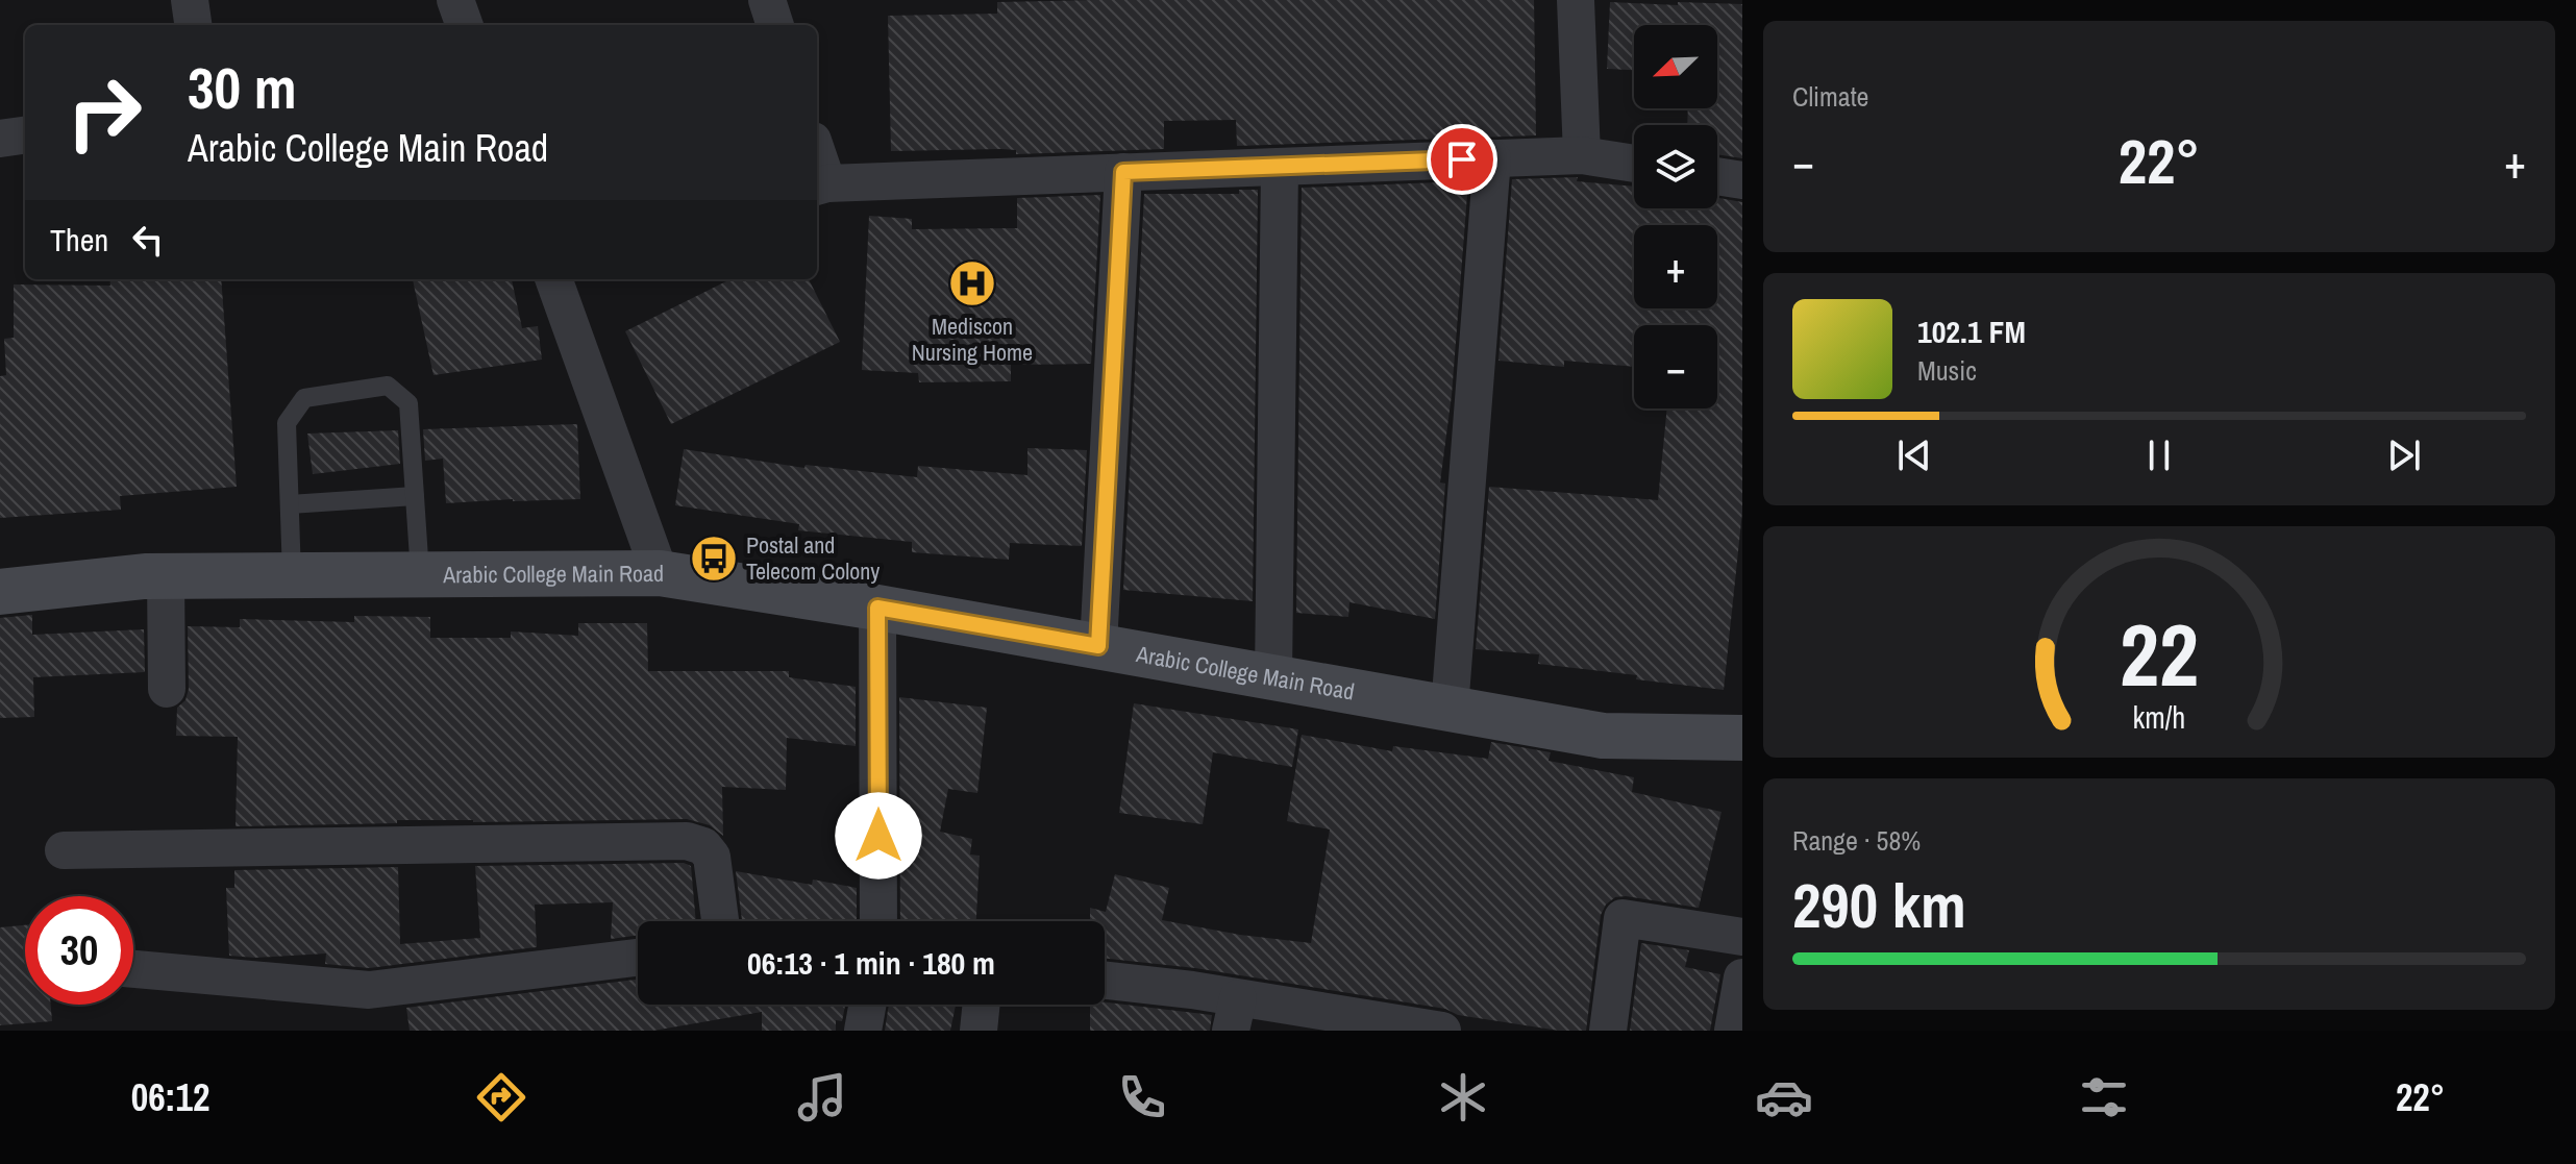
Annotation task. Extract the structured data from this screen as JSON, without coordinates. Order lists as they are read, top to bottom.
{
  "streets": {
    "main road": ["Arabic College Main Road"]
  },
  "places": {
    "hospital": ["Mediscon Nursing Home"],
    "bus stop": ["Postal and Telecom Colony"]
  },
  "north": "bottom left",
  "page": {
    "tile": [
      "Climate",
      ["Range · 58%", "290 km"]
    ],
    "map_buttons": ["+", "−"],
    "turn": ["30 m", "Arabic College Main Road"],
    "heat": ["−", "22°", "+"],
    "then": "Then",
    "song": ["102.1 FM", "Music"],
    "limit": "30",
    "trip": "06:13 · 1 min · 180 m",
    "tabs": ["06:12", "22°"],
    "gauge": ["22", "km/h"]
  }
}
